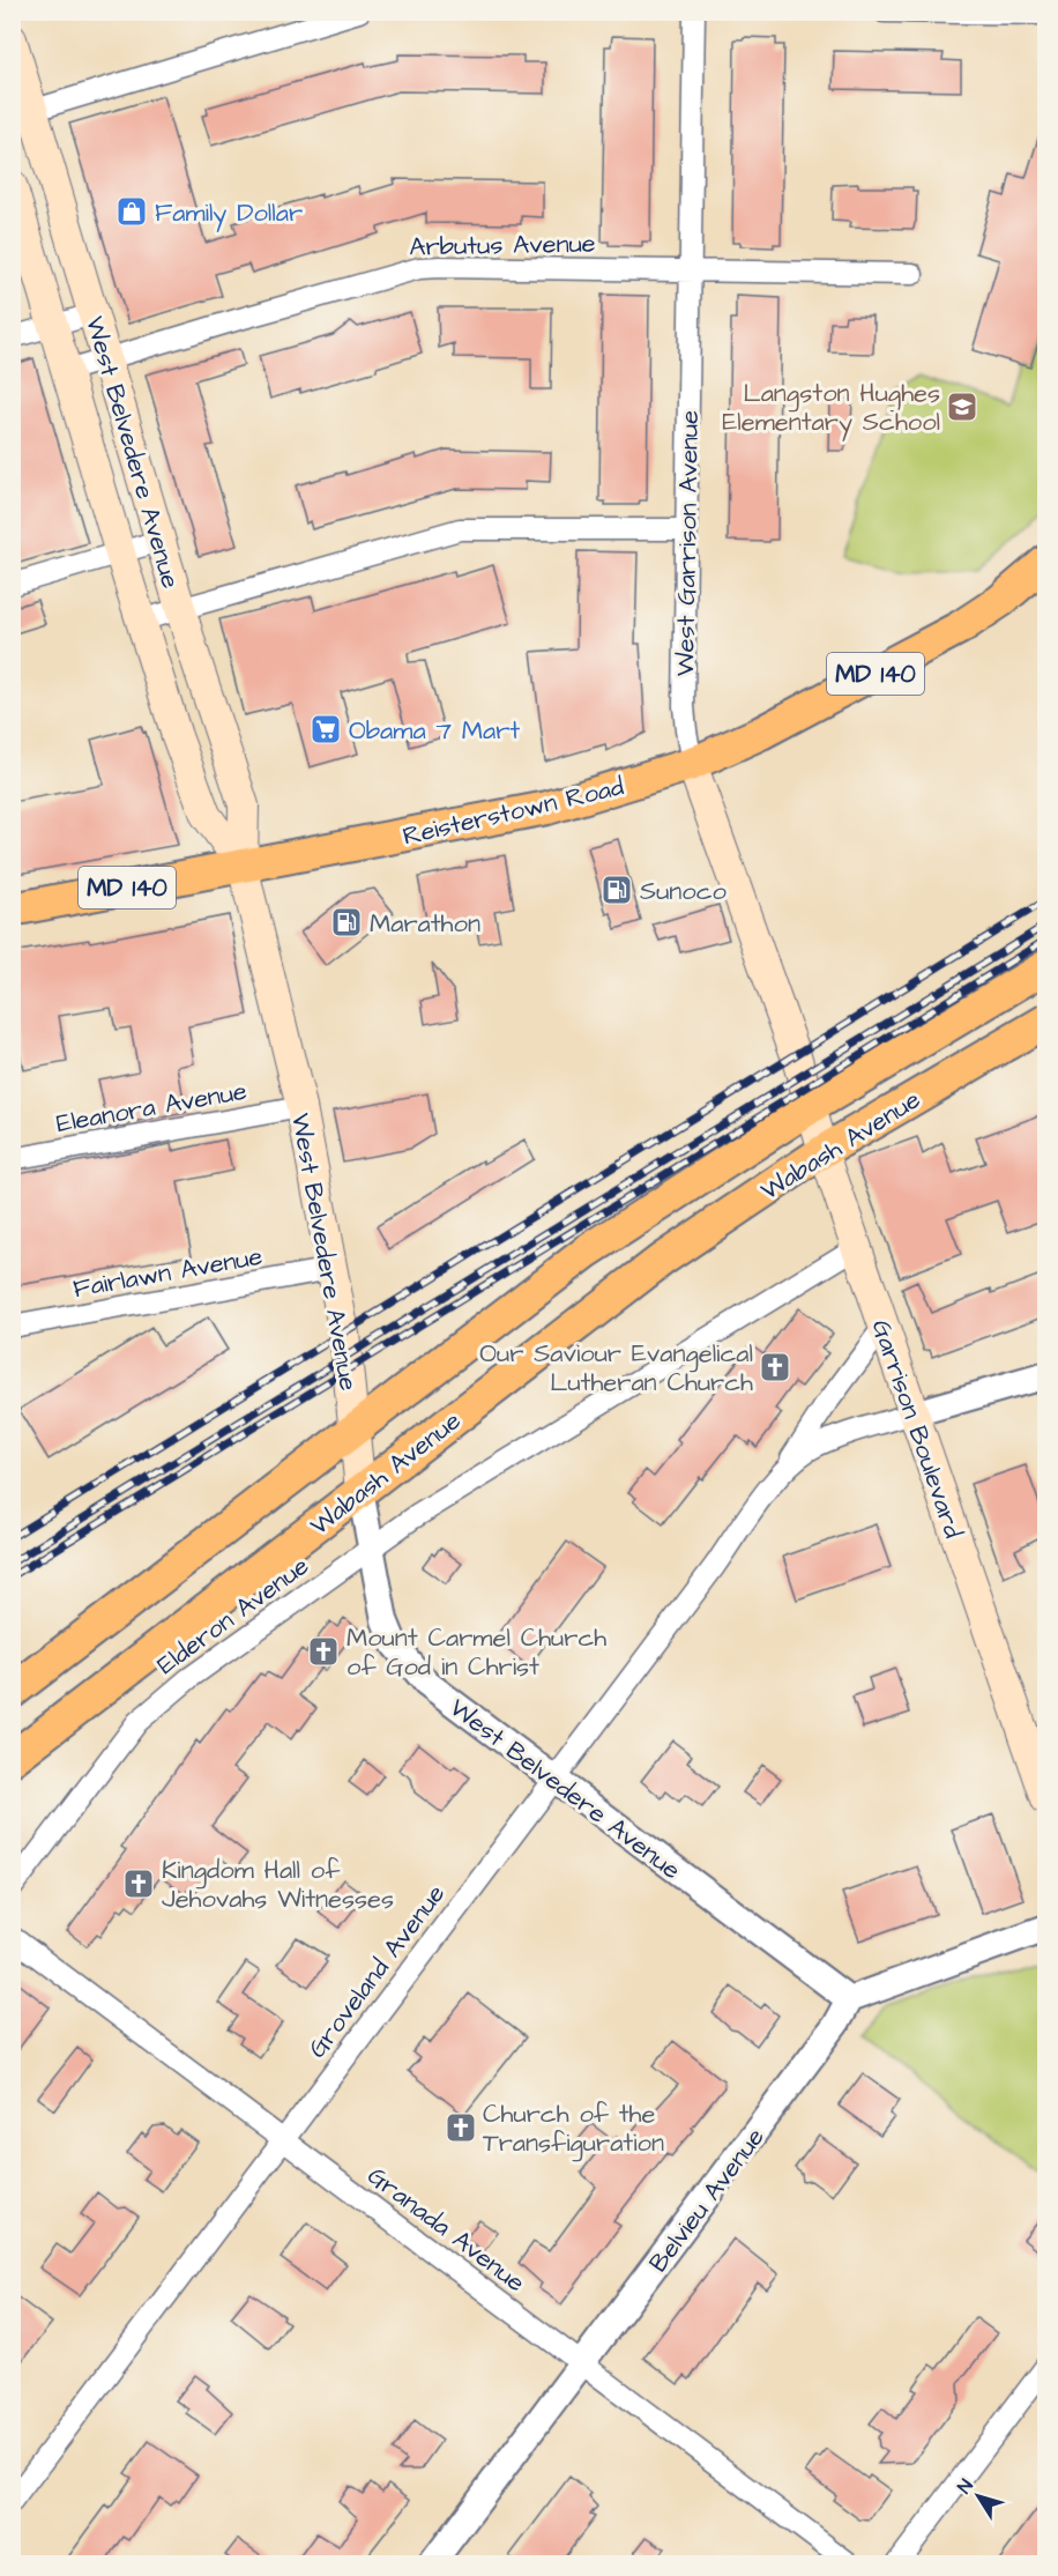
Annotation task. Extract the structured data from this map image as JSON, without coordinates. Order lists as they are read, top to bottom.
{
  "streets": {
    "main road": [
      "West Belvedere Avenue",
      "West Garrison Avenue",
      "MD 140",
      "Reisterstown Road",
      "Wabash Avenue",
      "Garrison Boulevard"
    ],
    "street": [
      "Arbutus Avenue",
      "Eleanora Avenue",
      "Fairlawn Avenue",
      "Elderon Avenue",
      "Groveland Avenue",
      "Belvieu Avenue",
      "Granada Avenue"
    ]
  },
  "crossings": [
    ["Arbutus Avenue", "West Belvedere Avenue"],
    ["Arbutus Avenue", "West Garrison Avenue"],
    ["West Belvedere Avenue", "Reisterstown Road"],
    ["West Belvedere Avenue", "Eleanora Avenue"],
    ["West Belvedere Avenue", "Wabash Avenue"],
    ["West Belvedere Avenue", "Fairlawn Avenue"],
    ["West Belvedere Avenue", "Elderon Avenue"],
    ["West Belvedere Avenue", "Groveland Avenue"],
    ["West Belvedere Avenue", "Belvieu Avenue"],
    ["West Garrison Avenue", "Reisterstown Road"],
    ["West Garrison Avenue", "Garrison Boulevard"],
    ["Wabash Avenue", "Garrison Boulevard"],
    ["Garrison Boulevard", "Elderon Avenue"],
    ["Garrison Boulevard", "Groveland Avenue"],
    ["Groveland Avenue", "Granada Avenue"],
    ["Belvieu Avenue", "Granada Avenue"]
  ],
  "places": {
    "shop": ["Family Dollar"],
    "school or university": ["Langston Hughes Elementary School"],
    "supermarket": ["Obama 7 Mart"],
    "fuel station": ["Sunoco", "Marathon"],
    "church": [
      "Our Saviour Evangelical Lutheran Church",
      "Mount Carmel Church of God in Christ",
      "Kingdom Hall of Jehovahs Witnesses",
      "Church of the Transfiguration"
    ]
  },
  "north": "top left"
}
